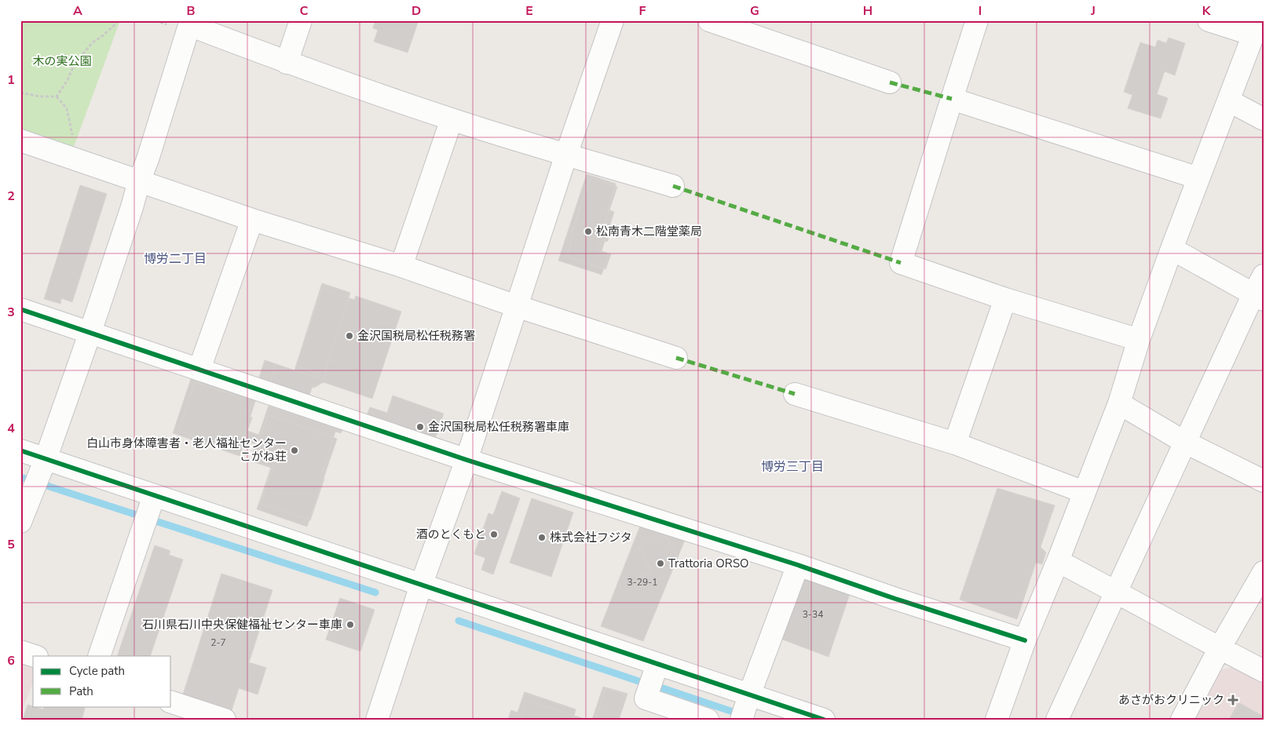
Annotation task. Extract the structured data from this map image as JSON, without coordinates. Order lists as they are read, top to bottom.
{
  "districts": ["博労二丁目", "博労三丁目"],
  "parks": ["木の実公園"],
  "places": {
    "other": [
      "松南青木二階堂薬局",
      "金沢国税局松任税務署",
      "金沢国税局松任税務署車庫",
      "白山市身体障害者・老人福祉センター こがね荘",
      "酒のとくもと",
      "株式会社フジタ",
      "Trattoria ORSO",
      "石川県石川中央保健福祉センター車庫"
    ],
    "health": ["あさがおクリニック"]
  },
  "house_numbers": ["3-29-1", "3-34", "2-7"],
  "legend": ["Cycle path", "Path"],
  "grid": {
    "columns": [
      "A",
      "B",
      "C",
      "D",
      "E",
      "F",
      "G",
      "H",
      "I",
      "J",
      "K"
    ],
    "rows": [
      "1",
      "2",
      "3",
      "4",
      "5",
      "6"
    ]
  }
}
